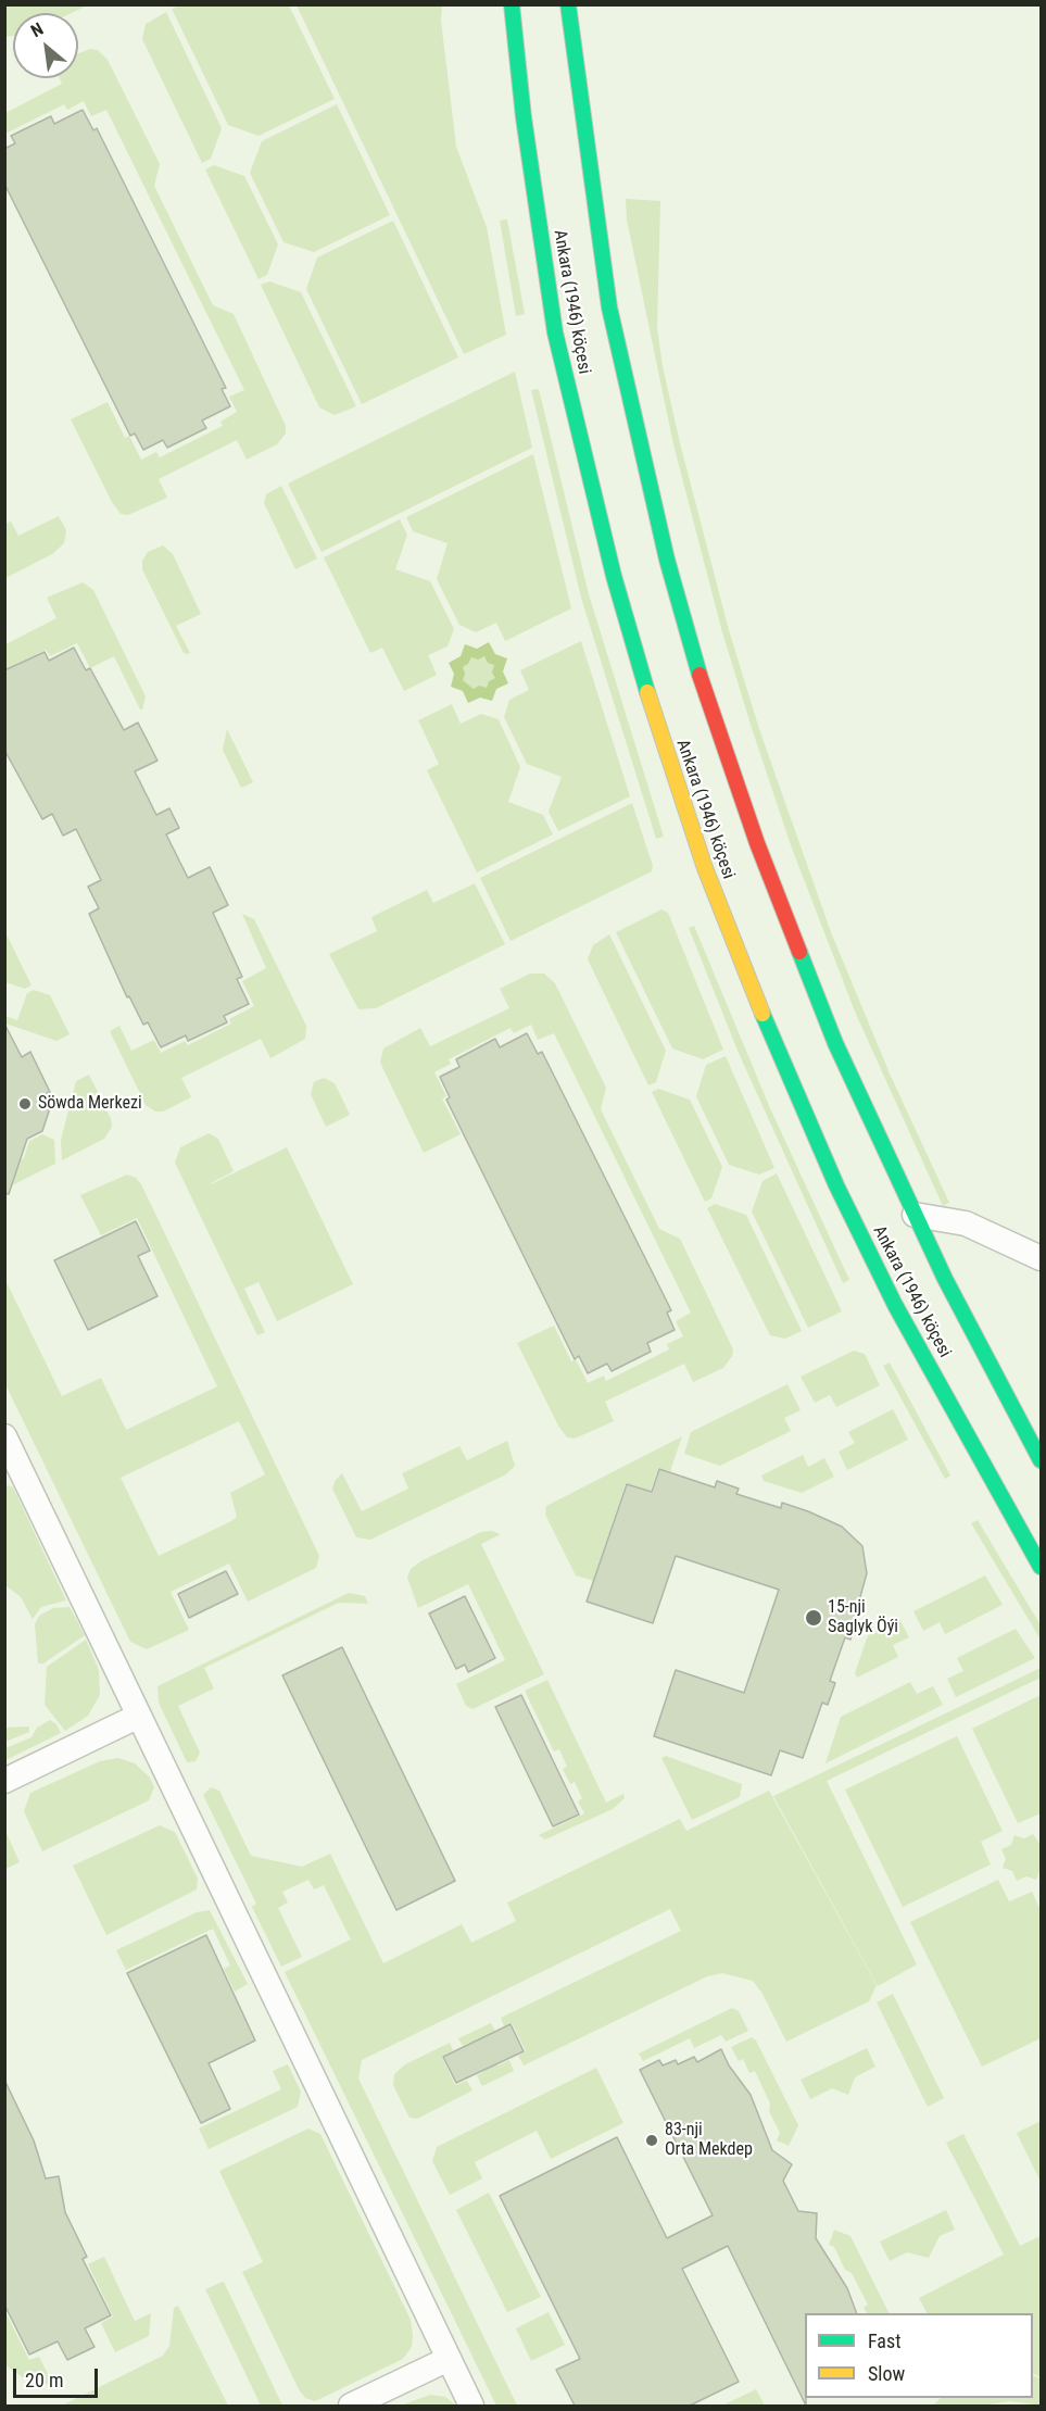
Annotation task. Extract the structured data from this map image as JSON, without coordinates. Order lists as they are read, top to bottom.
{
  "streets": {
    "main road": ["Ankara (1946) köçesi"]
  },
  "places": ["Söwda Merkezi", "15-nji Saglyk Öýi", "83-nji Orta Mekdep"],
  "legend": ["Fast", "Slow"],
  "scale_bar": "20 m",
  "north": "top left"
}
